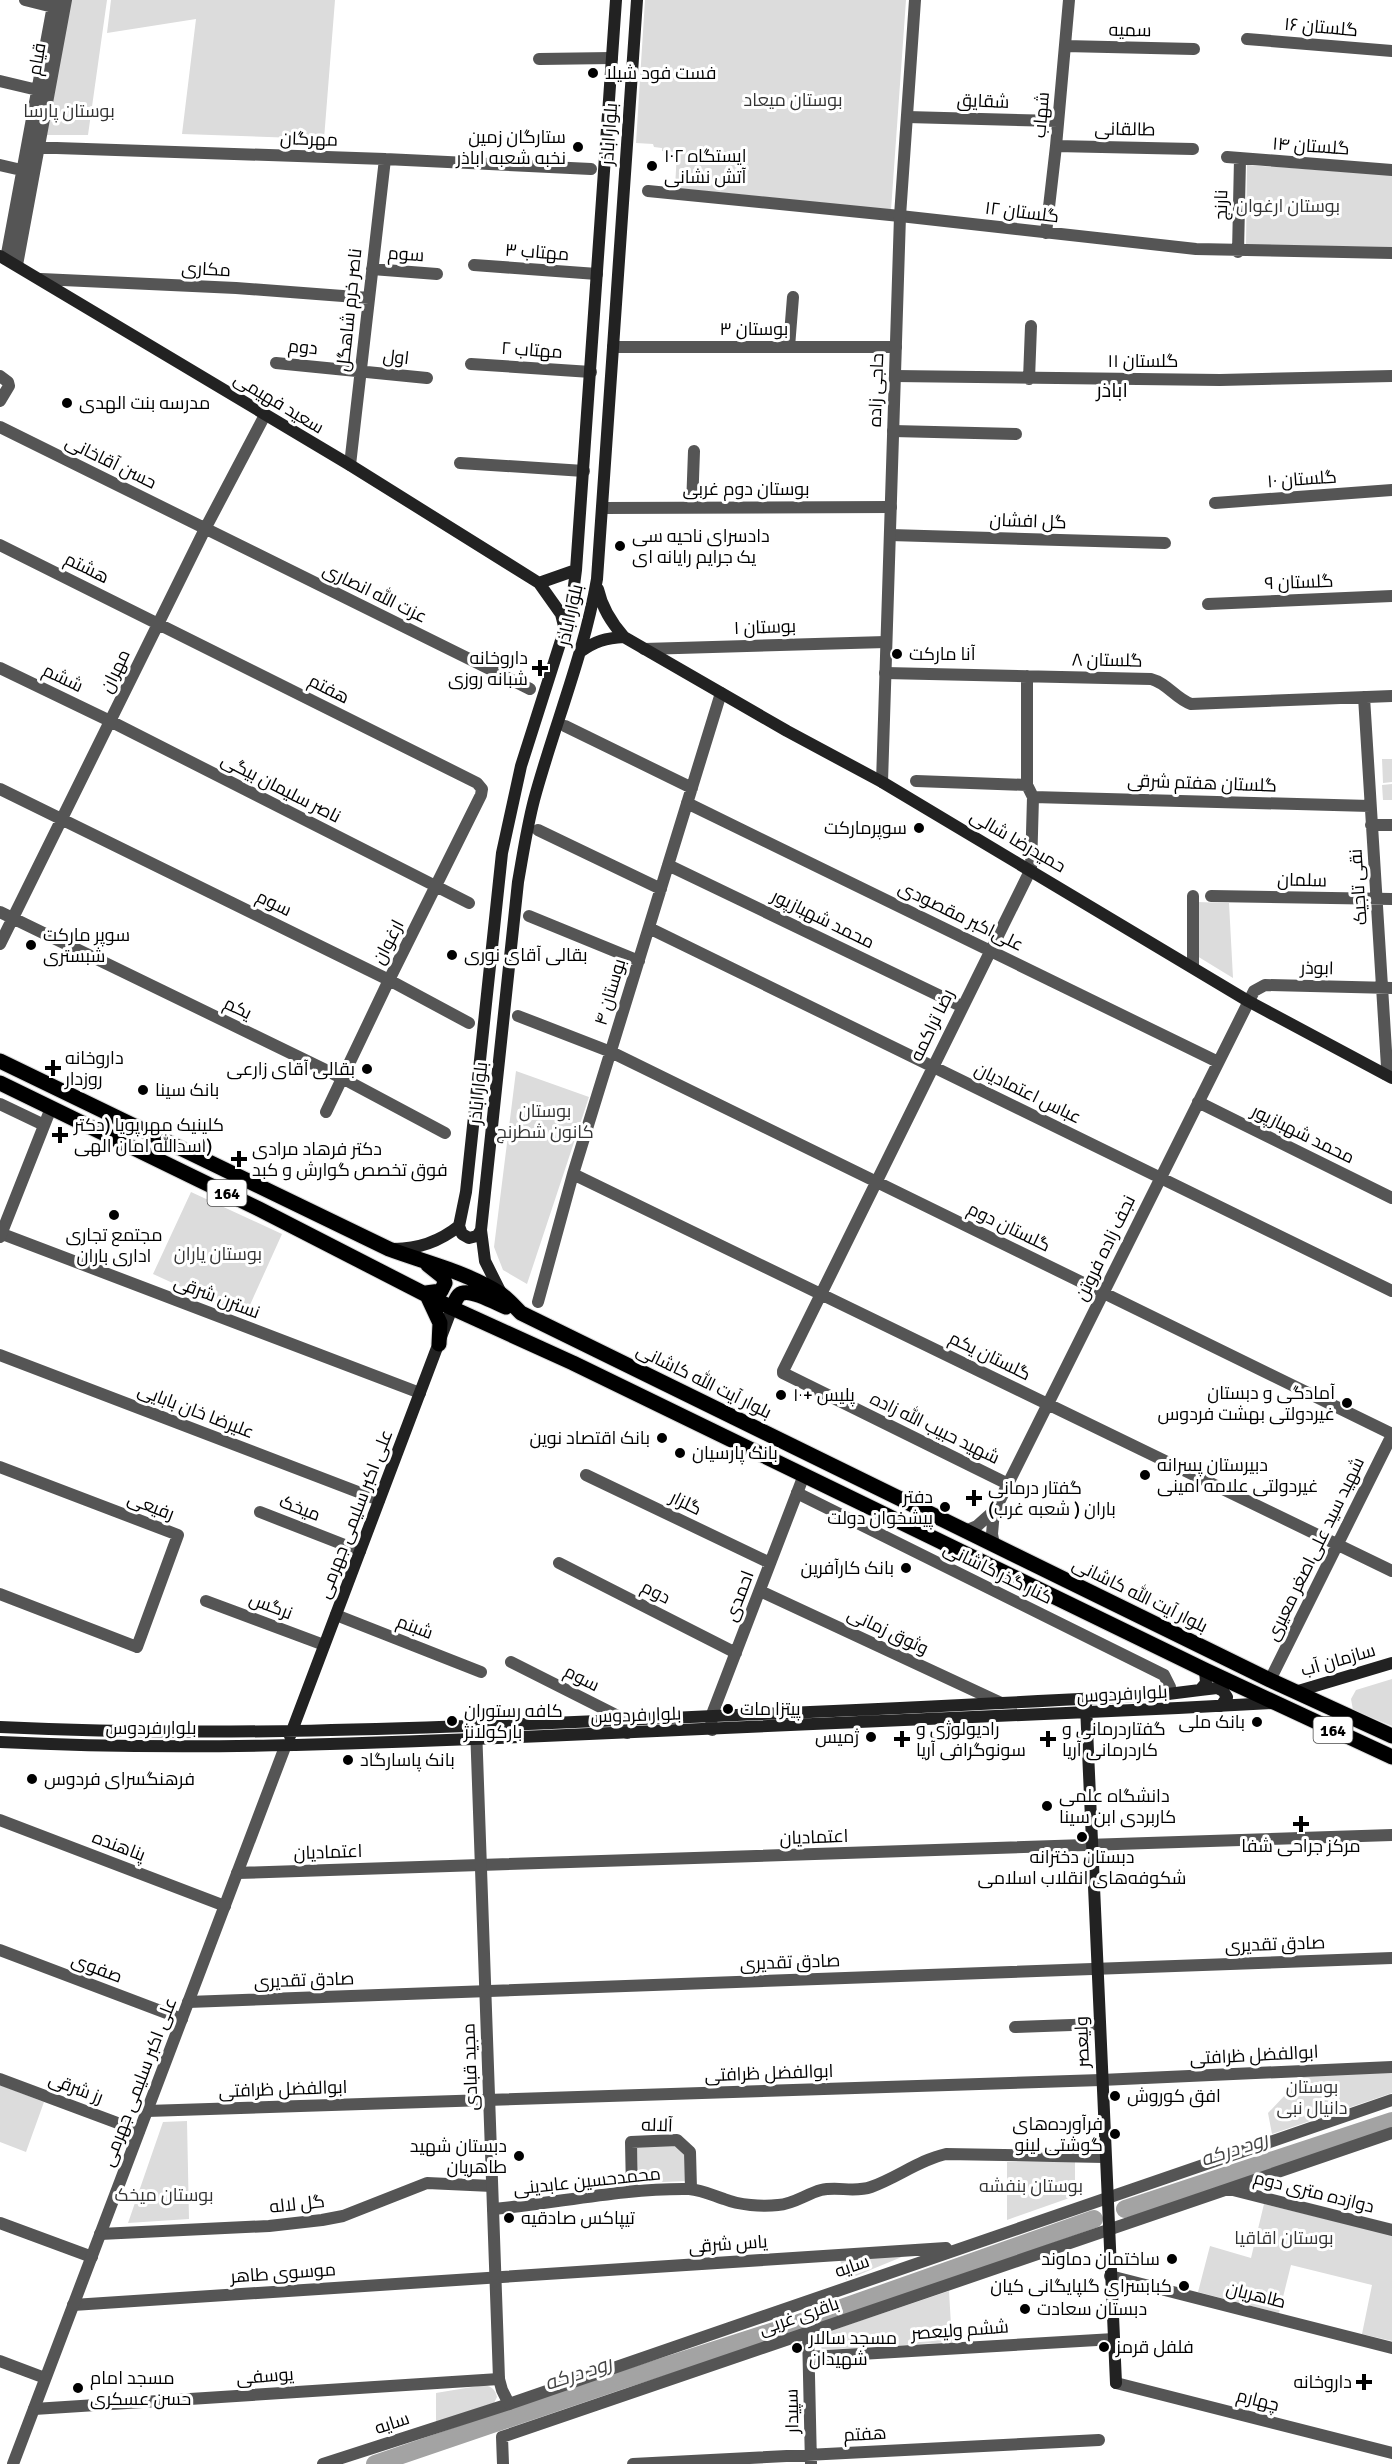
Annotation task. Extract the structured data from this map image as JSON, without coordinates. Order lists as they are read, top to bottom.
{
  "streets": {
    "main road": [
      "بلوار اباذر",
      "سعید فهیمی",
      "حمیدرضا شالی",
      "164",
      "بلوار آیت الله کاشانی",
      "علی اکبر سلیمی جهرمی",
      "سازمان آب",
      "بلوار فردوس",
      "ولیعصر"
    ],
    "street": [
      "گلستان ۱۶",
      "سمیه",
      "قیام",
      "شقایق",
      "شهاب",
      "طالقانی",
      "مهرگان",
      "گلستان ۱۴",
      "نارنج",
      "گلستان ۱۲",
      "مهتاب ۳",
      "سوم",
      "مکاری",
      "ناصر خرم شاهگل",
      "بوستان ۳",
      "دوم",
      "مهتاب ۲",
      "اول",
      "گلستان ۱۱",
      "حاجی زاده",
      "حسن آقاخانی",
      "گلستان ۱۰",
      "بوستان دوم غربی",
      "گل افشان",
      "هشتم",
      "گلستان ۹",
      "عزت الله انصاری",
      "بوستان ۱",
      "گلستان ٨",
      "مهران",
      "ششم",
      "هفتم",
      "گلستان هفتم شرقی",
      "ناصر سلیمان بیگی",
      "سلمان",
      "نقی تاجیک",
      "علی‌اکبر مقصودی",
      "محمد شهبازپور",
      "ارغوان",
      "ابوذر",
      "بوستان ۴",
      "یکم",
      "رضا تراکمه",
      "عباس اعتمادیان",
      "گلستان دوم",
      "نجف زاده فروتن",
      "نسترن شرقی",
      "گلستان یکم",
      "علیرضا خان بابایی",
      "شهید حبیب الله زاده",
      "گلزار",
      "رفیعی",
      "میخک",
      "شهید سید علی‌اصغر معیری",
      "کنار گذر کاشانی",
      "احمدی",
      "نرگس",
      "شبنم",
      "وثوق زمانی",
      "اعتمادیان",
      "پناهنده",
      "صادق تقدیری",
      "صفوی",
      "ابوالفضل ظرافتی",
      "مجید قبادی",
      "رز شرقی",
      "آلاله",
      "محمدحسین عابدینی",
      "دوازده متری دوم",
      "گل لاله",
      "یاس شرقی",
      "سایه",
      "موسوی طاهر",
      "طاهریان",
      "باقری غربی",
      "ششم ولیعصر",
      "یوسفی",
      "چهارم",
      "سپیدار"
    ]
  },
  "crossings": [
    ["سمیه", "شهاب"],
    ["قیام", "مهرگان"],
    ["قیام", "سعید فهیمی"],
    ["شقایق", "شهاب"],
    ["شقایق", "حاجی زاده"],
    ["شهاب", "طالقانی"],
    ["شهاب", "گلستان ۱۲"],
    ["بلوار اباذر", "مهتاب ۳"],
    ["بلوار اباذر", "بوستان ۳"],
    ["بلوار اباذر", "مهتاب ۲"],
    ["بلوار اباذر", "بوستان دوم غربی"],
    ["بلوار اباذر", "بلوار آیت الله کاشانی"],
    ["مهرگان", "ناصر خرم شاهگل"],
    ["گلستان ۱۴", "نارنج"],
    ["نارنج", "گلستان ۱۲"],
    ["گلستان ۱۲", "حاجی زاده"],
    ["سوم", "ناصر خرم شاهگل"],
    ["سوم", "مهران"],
    ["سوم", "ارغوان"],
    ["سوم", "بلوار فردوس"],
    ["مکاری", "ناصر خرم شاهگل"],
    ["مکاری", "سعید فهیمی"],
    ["ناصر خرم شاهگل", "دوم"],
    ["ناصر خرم شاهگل", "اول"],
    ["ناصر خرم شاهگل", "سعید فهیمی"],
    ["بوستان ۳", "حاجی زاده"],
    ["دوم", "اول"],
    ["دوم", "احمدی"],
    ["گلستان ۱۱", "حاجی زاده"],
    ["حاجی زاده", "بوستان دوم غربی"],
    ["حاجی زاده", "گل افشان"],
    ["حاجی زاده", "بوستان ۱"],
    ["حاجی زاده", "گلستان ٨"],
    ["حاجی زاده", "حمیدرضا شالی"],
    ["سعید فهیمی", "مهران"],
    ["حسن آقاخانی", "عزت الله انصاری"],
    ["حسن آقاخانی", "مهران"],
    ["هشتم", "مهران"],
    ["هشتم", "هفتم"],
    ["عزت الله انصاری", "مهران"],
    ["بوستان ۱", "حمیدرضا شالی"],
    ["گلستان ٨", "نقی تاجیک"],
    ["گلستان ٨", "رضا تراکمه"],
    ["مهران", "ششم"],
    ["مهران", "هفتم"],
    ["مهران", "ناصر سلیمان بیگی"],
    ["مهران", "یکم"],
    ["ششم", "ناصر سلیمان بیگی"],
    ["هفتم", "ارغوان"],
    ["هفتم", "سپیدار"],
    ["گلستان هفتم شرقی", "نقی تاجیک"],
    ["گلستان هفتم شرقی", "رضا تراکمه"],
    ["ناصر سلیمان بیگی", "ارغوان"],
    ["حمیدرضا شالی", "نقی تاجیک"],
    ["حمیدرضا شالی", "ابوذر"],
    ["حمیدرضا شالی", "بوستان ۴"],
    ["حمیدرضا شالی", "رضا تراکمه"],
    ["حمیدرضا شالی", "نجف زاده فروتن"],
    ["سلمان", "نقی تاجیک"],
    ["نقی تاجیک", "ابوذر"],
    ["علی‌اکبر مقصودی", "بوستان ۴"],
    ["علی‌اکبر مقصودی", "رضا تراکمه"],
    ["علی‌اکبر مقصودی", "نجف زاده فروتن"],
    ["محمد شهبازپور", "بوستان ۴"],
    ["محمد شهبازپور", "رضا تراکمه"],
    ["محمد شهبازپور", "نجف زاده فروتن"],
    ["ارغوان", "یکم"],
    ["ابوذر", "نجف زاده فروتن"],
    ["بوستان ۴", "عباس اعتمادیان"],
    ["بوستان ۴", "گلستان دوم"],
    ["بوستان ۴", "گلستان یکم"],
    ["رضا تراکمه", "عباس اعتمادیان"],
    ["رضا تراکمه", "گلستان دوم"],
    ["رضا تراکمه", "گلستان یکم"],
    ["رضا تراکمه", "شهید حبیب الله زاده"],
    ["عباس اعتمادیان", "نجف زاده فروتن"],
    ["164", "علی اکبر سلیمی جهرمی"],
    ["164", "احمدی"],
    ["164", "بلوار فردوس"],
    ["گلستان دوم", "نجف زاده فروتن"],
    ["گلستان دوم", "شهید سید علی‌اصغر معیری"],
    ["نجف زاده فروتن", "گلستان یکم"],
    ["نجف زاده فروتن", "بلوار آیت الله کاشانی"],
    ["نجف زاده فروتن", "شهید حبیب الله زاده"],
    ["نسترن شرقی", "علی اکبر سلیمی جهرمی"],
    ["گلستان یکم", "شهید سید علی‌اصغر معیری"],
    ["بلوار آیت الله کاشانی", "شهید سید علی‌اصغر معیری"],
    ["بلوار آیت الله کاشانی", "سازمان آب"],
    ["علیرضا خان بابایی", "علی اکبر سلیمی جهرمی"],
    ["گلزار", "احمدی"],
    ["میخک", "علی اکبر سلیمی جهرمی"],
    ["علی اکبر سلیمی جهرمی", "نرگس"],
    ["علی اکبر سلیمی جهرمی", "شبنم"],
    ["علی اکبر سلیمی جهرمی", "بلوار فردوس"],
    ["علی اکبر سلیمی جهرمی", "اعتمادیان"],
    ["علی اکبر سلیمی جهرمی", "پناهنده"],
    ["علی اکبر سلیمی جهرمی", "صادق تقدیری"],
    ["علی اکبر سلیمی جهرمی", "صفوی"],
    ["علی اکبر سلیمی جهرمی", "ابوالفضل ظرافتی"],
    ["علی اکبر سلیمی جهرمی", "رز شرقی"],
    ["علی اکبر سلیمی جهرمی", "گل لاله"],
    ["علی اکبر سلیمی جهرمی", "موسوی طاهر"],
    ["علی اکبر سلیمی جهرمی", "یوسفی"],
    ["کنار گذر کاشانی", "احمدی"],
    ["کنار گذر کاشانی", "بلوار فردوس"],
    ["احمدی", "وثوق زمانی"],
    ["احمدی", "بلوار فردوس"],
    ["وثوق زمانی", "بلوار فردوس"],
    ["بلوار فردوس", "ولیعصر"],
    ["بلوار فردوس", "مجید قبادی"],
    ["اعتمادیان", "ولیعصر"],
    ["اعتمادیان", "مجید قبادی"],
    ["صادق تقدیری", "ولیعصر"],
    ["صادق تقدیری", "مجید قبادی"],
    ["ولیعصر", "ابوالفضل ظرافتی"],
    ["ولیعصر", "محمدحسین عابدینی"],
    ["ولیعصر", "سایه"],
    ["ولیعصر", "طاهریان"],
    ["ولیعصر", "باقری غربی"],
    ["ولیعصر", "ششم ولیعصر"],
    ["ولیعصر", "چهارم"],
    ["ابوالفضل ظرافتی", "مجید قبادی"],
    ["مجید قبادی", "محمدحسین عابدینی"],
    ["مجید قبادی", "گل لاله"],
    ["مجید قبادی", "یاس شرقی"],
    ["مجید قبادی", "سایه"],
    ["مجید قبادی", "موسوی طاهر"],
    ["مجید قبادی", "یوسفی"],
    ["آلاله", "محمدحسین عابدینی"],
    ["دوازده متری دوم", "باقری غربی"],
    ["یاس شرقی", "سایه"],
    ["یاس شرقی", "موسوی طاهر"],
    ["باقری غربی", "سپیدار"],
    ["ششم ولیعصر", "سپیدار"]
  ],
  "districts": ["اباذر"],
  "water": ["رود درکه"],
  "parks": [
    "بوستان میعاد",
    "بوستان پارسا",
    "بوستان ارغوان",
    "بوستان کانون شطرنج",
    "بوستان یاران",
    "بوستان دانیال نبی",
    "بوستان بنفشه",
    "بوستان میخک",
    "بوستان اقاقیا"
  ],
  "places": {
    "other": [
      "فست فود شیلا",
      "ستارگان زمین نخبه شعبه اباذر",
      "ایستگاه ۱۰۲ آتش نشانی",
      "مدرسه بنت الهدی",
      "دادسرای ناحیه سی یک جرایم رایانه ای",
      "آنا مارکت",
      "سوپرمارکت",
      "سوپر مارکت شبستری",
      "بقالی آقای نوری",
      "بقالی آقای زارعی",
      "بانک سینا",
      "مجتمع تجاری اداری باران",
      "پلیس +۱۰",
      "آمادگی و دبستان غیردولتی بهشت فردوس",
      "بانک اقتصاد نوین",
      "بانک پارسیان",
      "دبیرستان پسرانه غیردولتی علامه امینی",
      "دفتر پیشخوان دولت",
      "بانک کارآفرین",
      "پیتزا مات",
      "کافه رستوران بارکولانژ",
      "بانک ملی",
      "ژمیس",
      "بانک پاسارگاد",
      "فرهنگسرای فردوس",
      "دانشگاه علمی کاربردی ابن سینا",
      "دبستان دخترانه شکوفه‌های انقلاب اسلامی",
      "افق کوروش",
      "فرآورده‌های گوشتی لینو",
      "دبستان شهید طاهریان",
      "تیپاکس صادقیه",
      "ساختمان دماوند",
      "کبابسرای گلپایگانی کیان",
      "دبستان سعادت",
      "فلفل قرمز",
      "مسجد سالار شهیدان",
      "مسجد امام حسن عسکری"
    ],
    "health": [
      "داروخانه شبانه روزی",
      "داروخانه روزدار",
      "کلینیک مهر پویا (دکتر اسدالله امان الهی)",
      "دکتر فرهاد مرادی فوق تخصص گوارش و کبد",
      "گفتار درمانی باران ( شعبه غرب)",
      "رادیولوژی و سونوگرافی آریا",
      "گفتاردرمانی و کاردرمانی آریا",
      "مرکز جراحی شفا",
      "داروخانه"
    ]
  }
}
